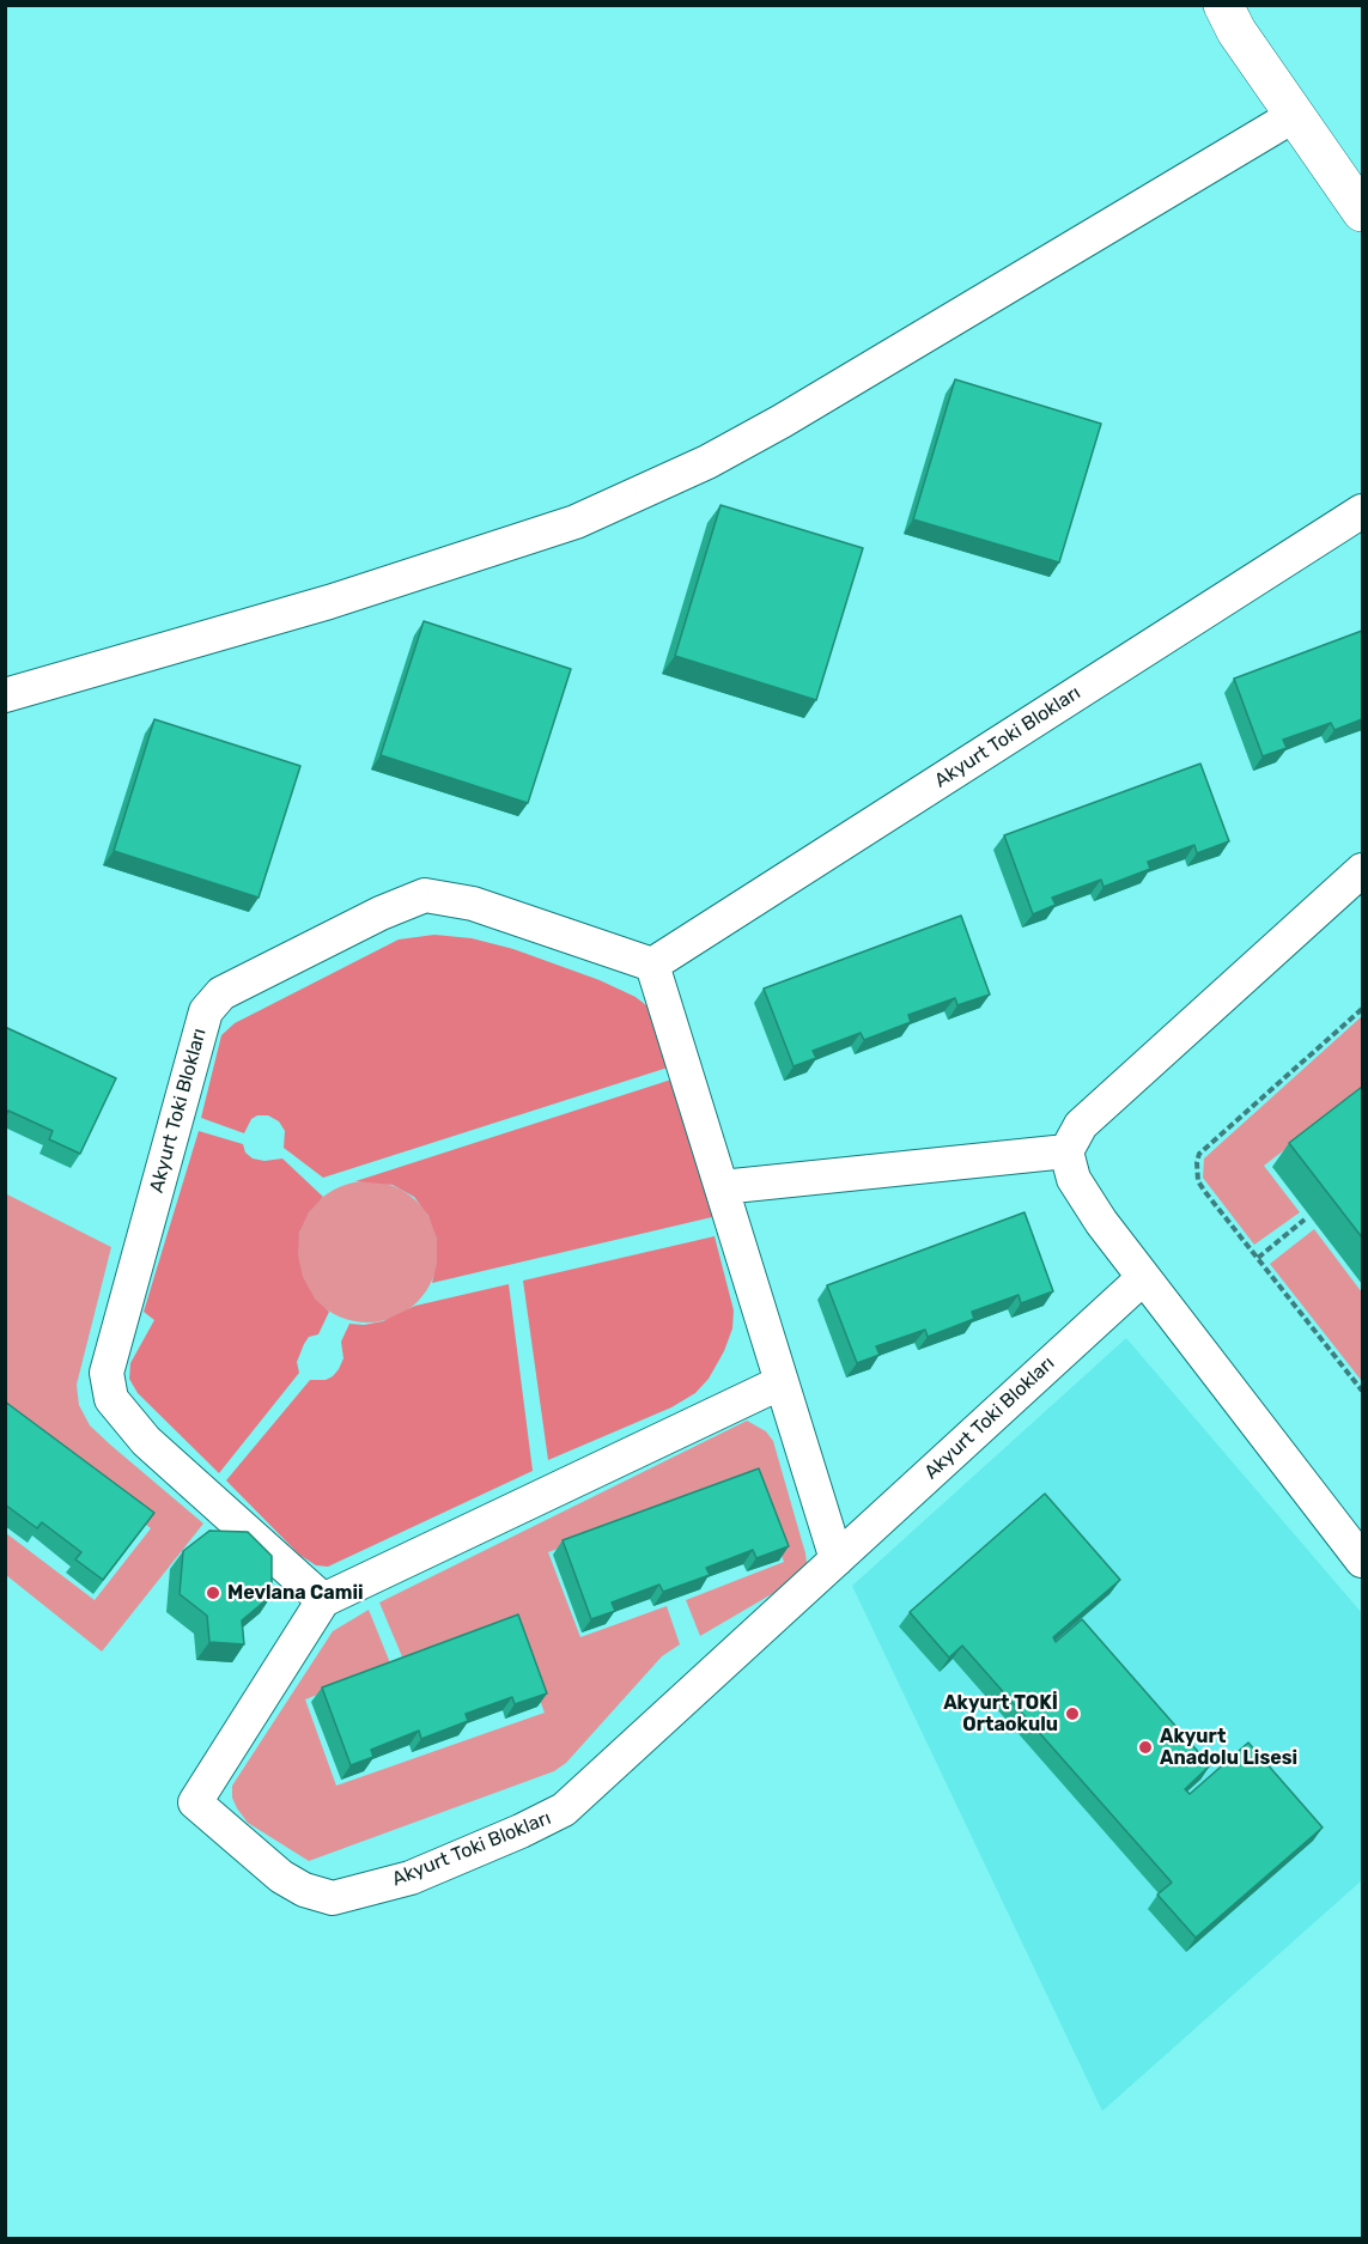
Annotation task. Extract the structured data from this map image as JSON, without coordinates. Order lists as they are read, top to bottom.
{
  "streets": {
    "street": ["Akyurt Toki Blokları"]
  },
  "places": ["Mevlana Camii", "Akyurt TOKİ Ortaokulu", "Akyurt Anadolu Lisesi"]
}
